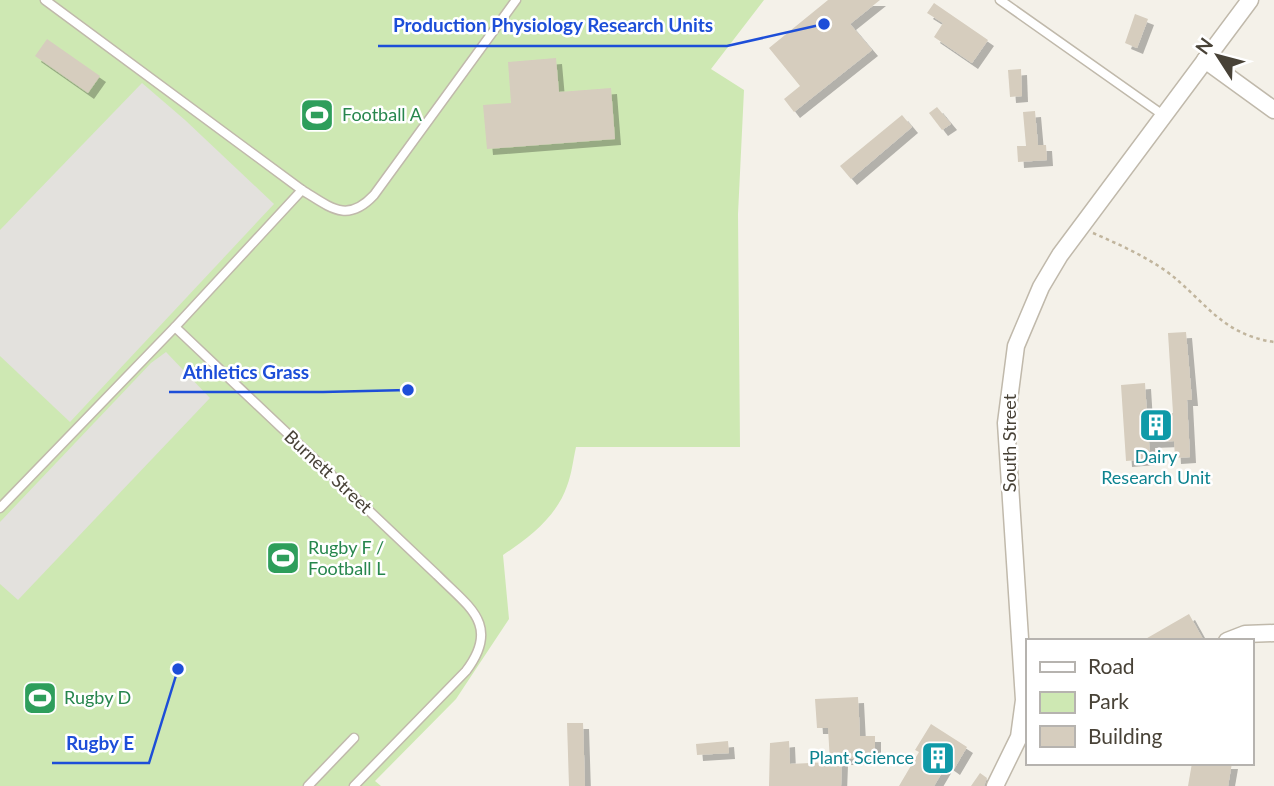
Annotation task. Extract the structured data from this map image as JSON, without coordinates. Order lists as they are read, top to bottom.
{
  "streets": {
    "street": ["South Street"],
    "lane": ["Burnett Street"]
  },
  "places": {
    "other": ["Production Physiology Research Units", "Athletics Grass", "Rugby E"],
    "sports": ["Football A", "Rugby F / Football L", "Rugby D"],
    "building": ["Dairy Research Unit", "Plant Science"]
  },
  "legend": ["Road", "Park", "Building"],
  "north": "top left"
}
